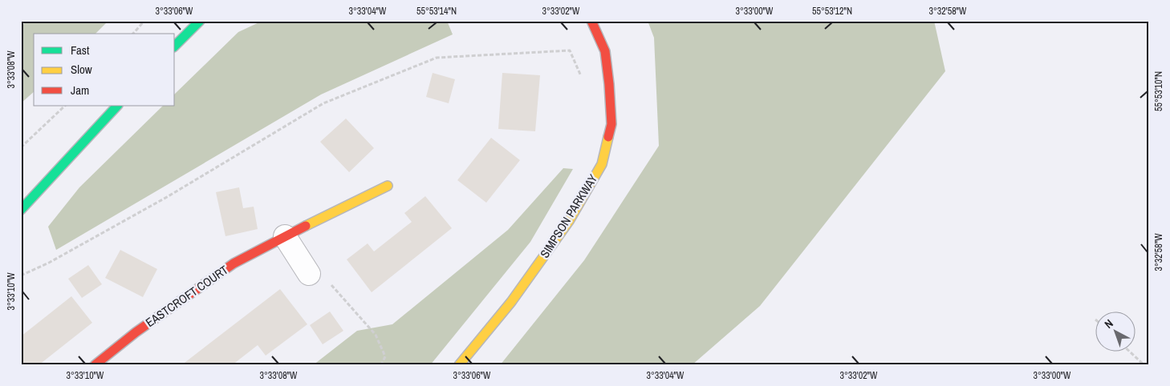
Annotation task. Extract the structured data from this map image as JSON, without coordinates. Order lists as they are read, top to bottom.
{
  "streets": {
    "street": ["SIMPSON PARKWAY", "EASTCROFT COURT"]
  },
  "legend": ["Fast", "Slow", "Jam"],
  "north": "top left",
  "coordinates": [
    "3°33'06\"W",
    "3°33'04\"W",
    "55°53'14\"N",
    "3°33'02\"W",
    "3°33'00\"W",
    "55°53'12\"N",
    "3°32'58\"W",
    "3°33'08\"W",
    "55°53'10\"N",
    "3°33'10\"W"
  ]
}
